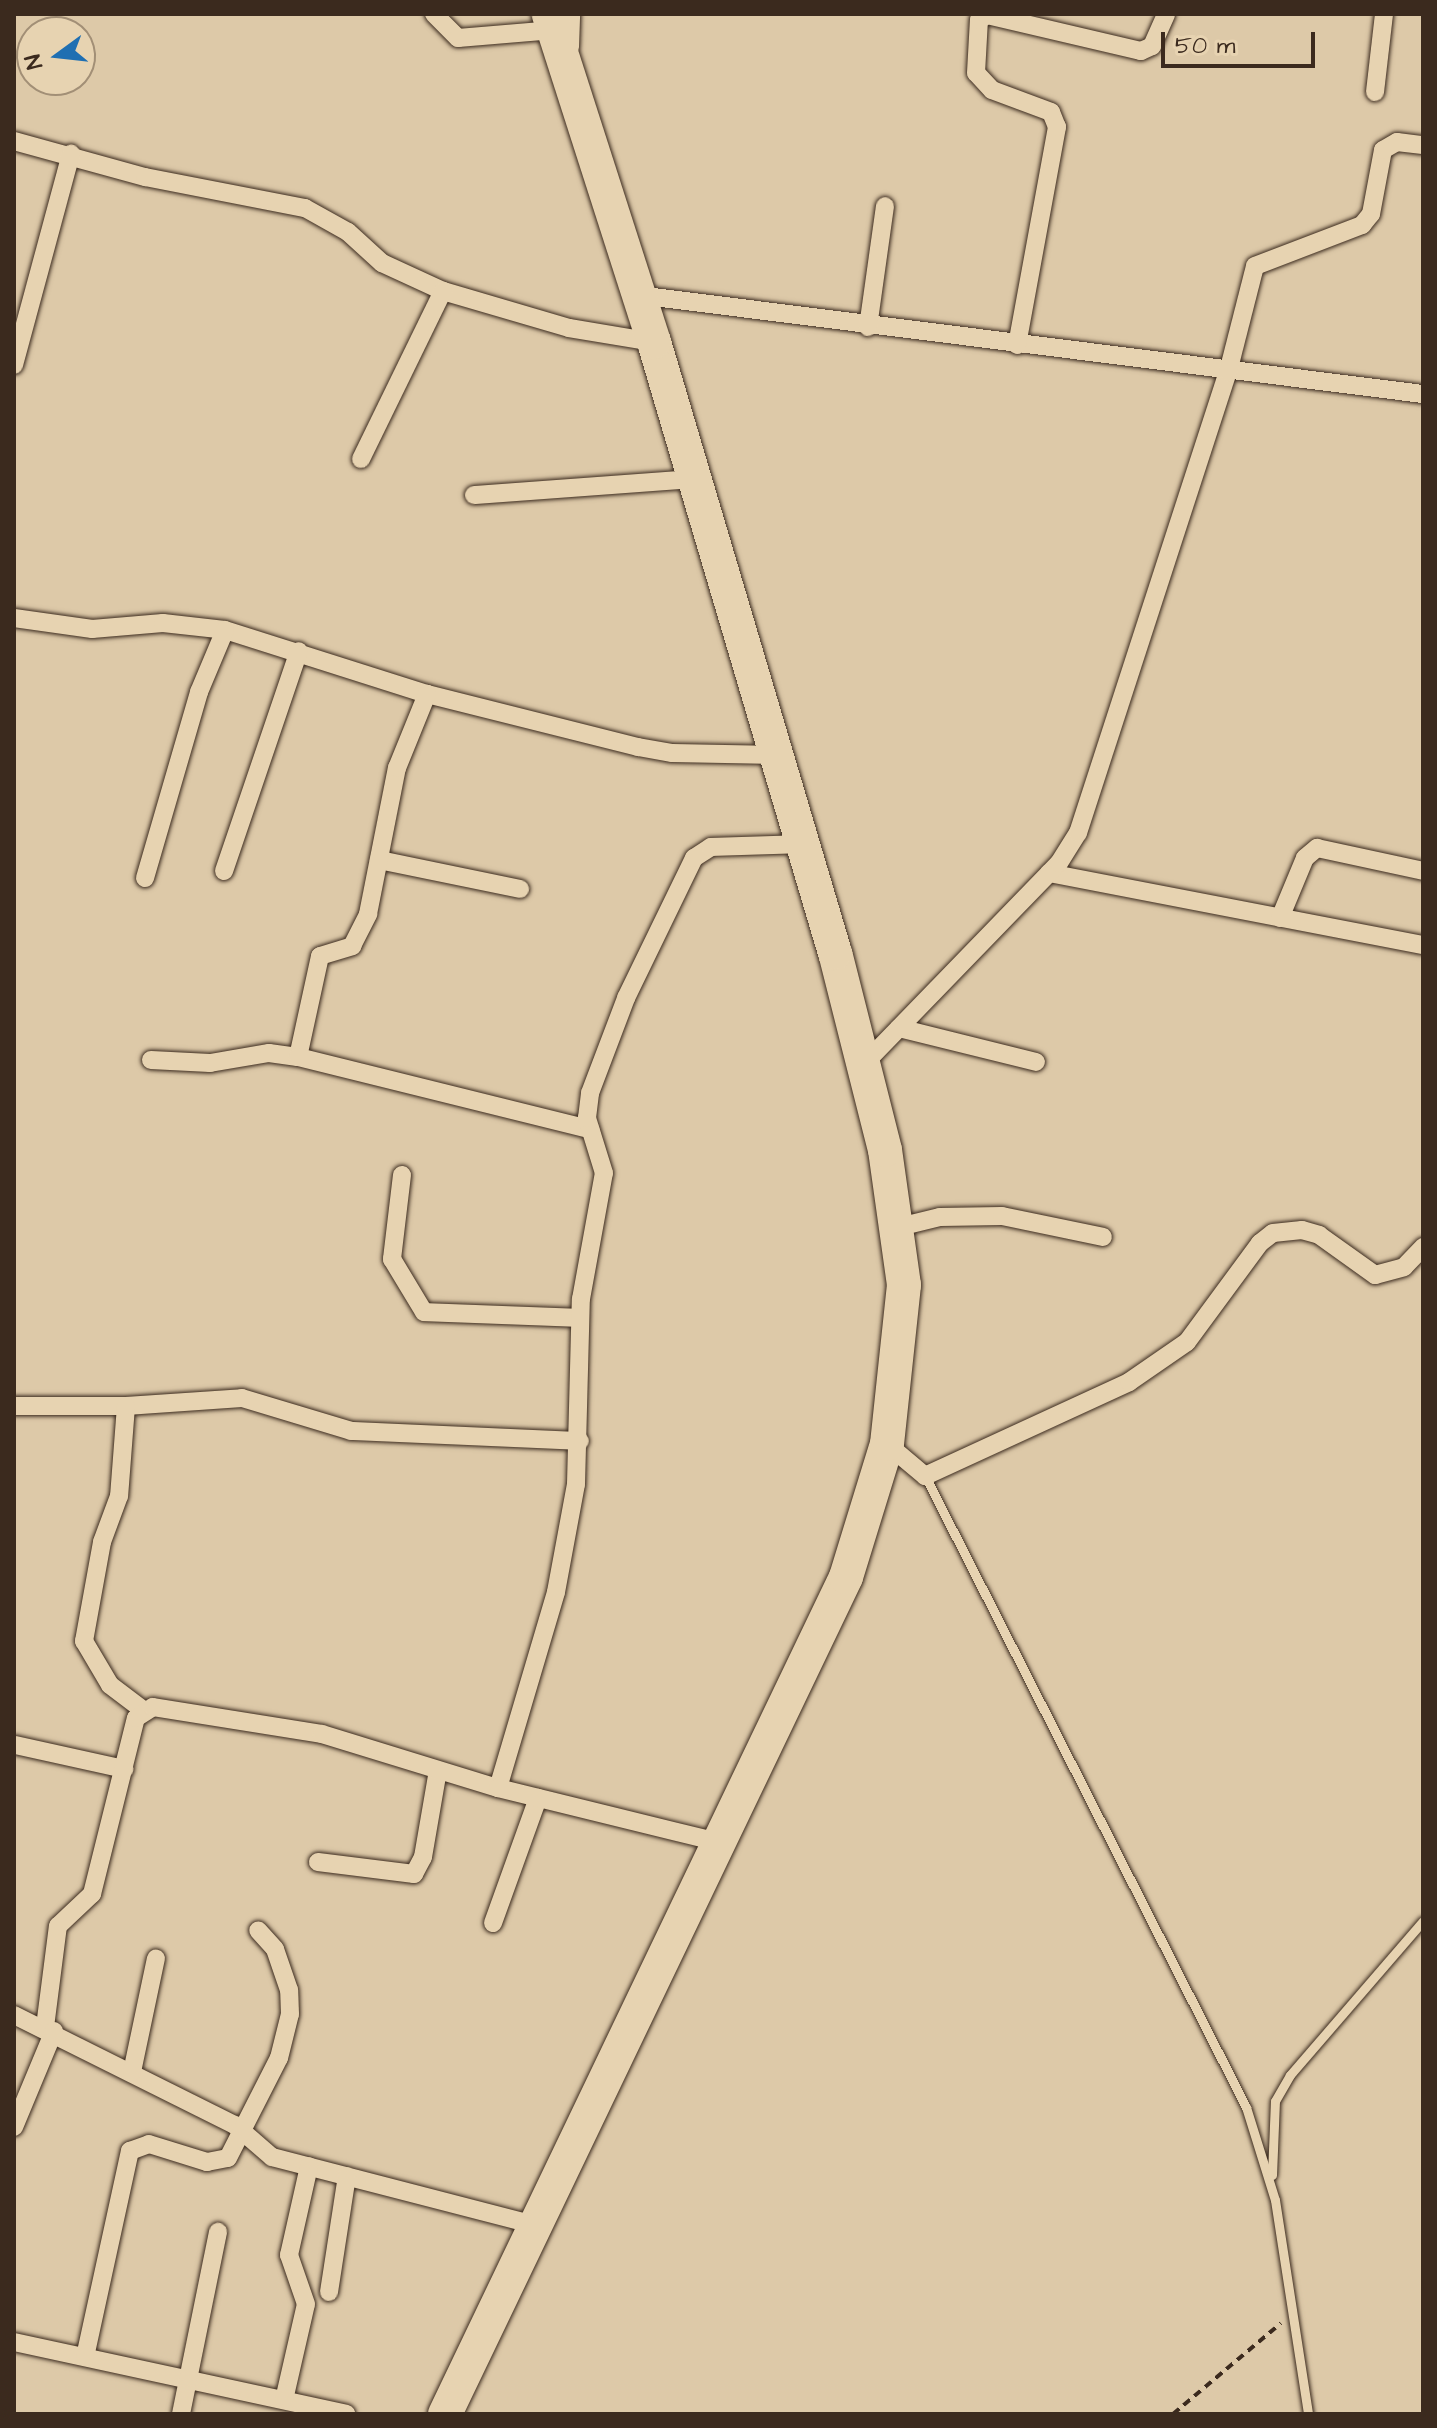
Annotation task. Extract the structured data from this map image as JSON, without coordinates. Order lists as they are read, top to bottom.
{
  "scale_bar": "50 m",
  "north": "left"
}
